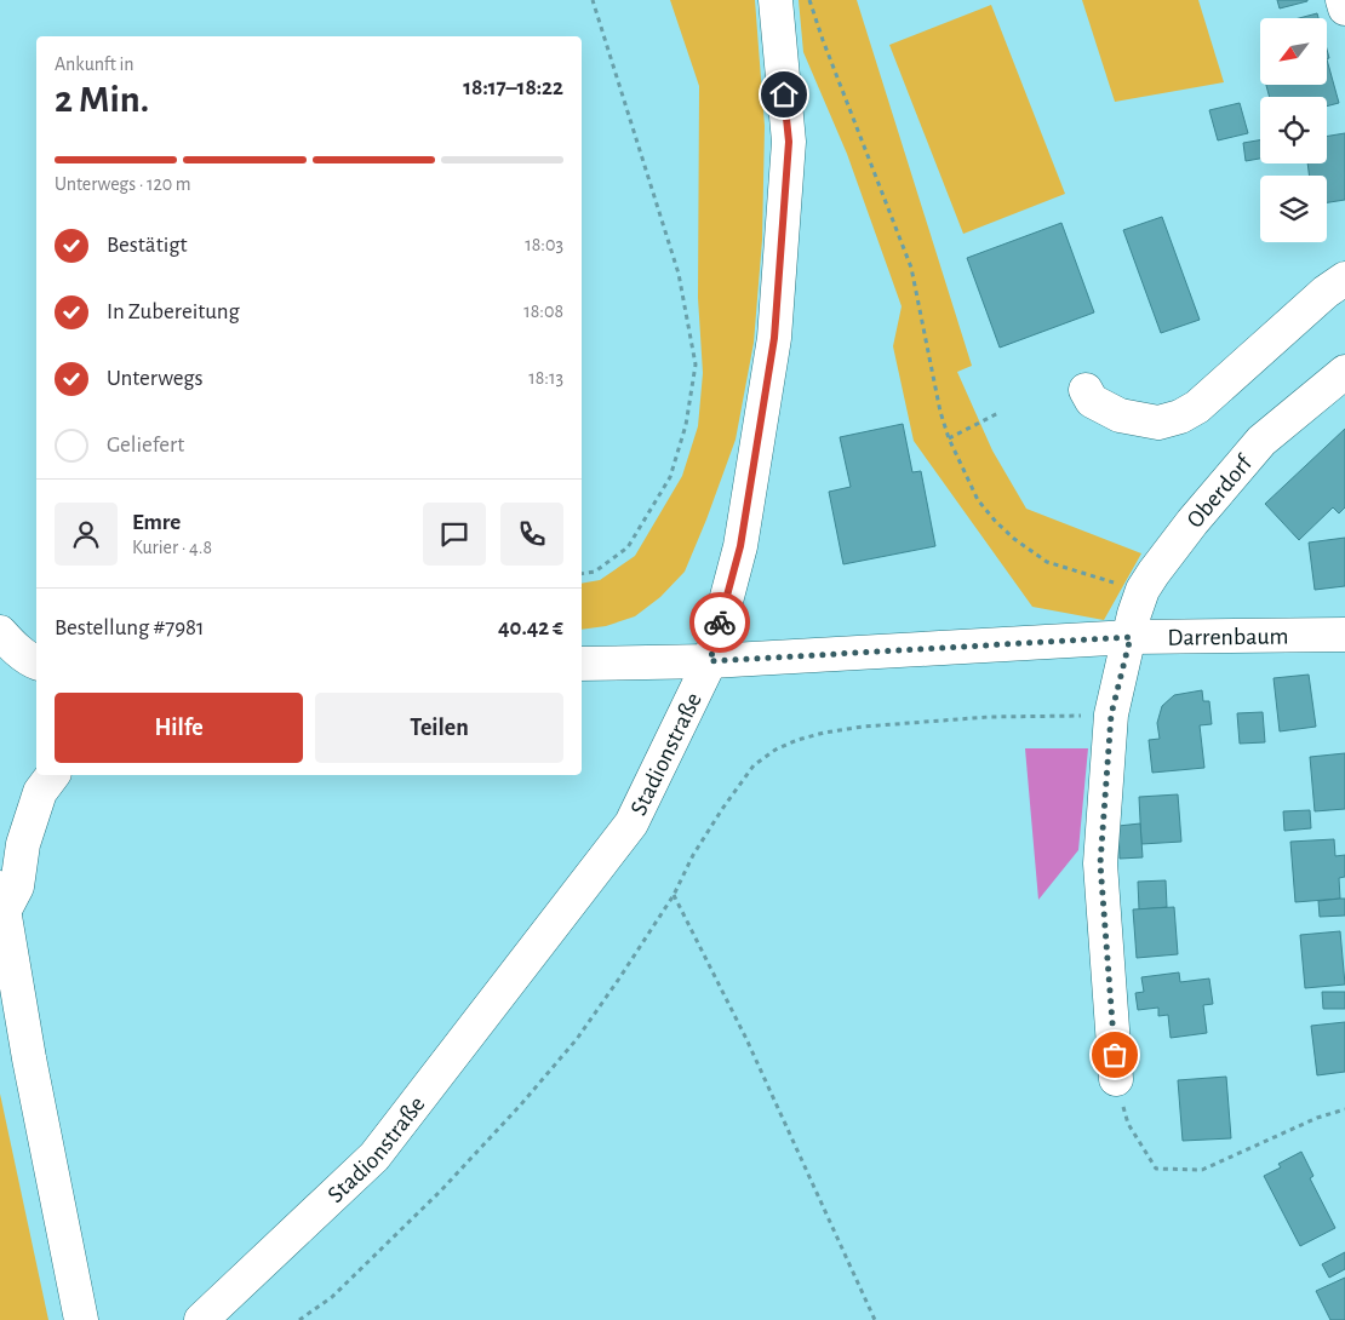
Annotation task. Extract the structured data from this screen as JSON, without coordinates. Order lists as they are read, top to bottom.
{
  "streets": {
    "street": ["Oberdorf", "Darrenbaum", "Stadionstraße"]
  },
  "crossings": [
    ["Oberdorf", "Darrenbaum"],
    ["Darrenbaum", "Stadionstraße"]
  ],
  "north": "bottom left",
  "page": {
    "heading": ["2 Min.", "Ankunft in", "18:17–18:22"],
    "panel": [
      "Emre",
      "Kurier · 4.8",
      "Bestellung #7981",
      "40.42 €"
    ],
    "bar": "Unterwegs · 120 m",
    "list": [
      ["Bestätigt", "18:03"],
      ["In Zubereitung", "18:08"],
      ["Unterwegs", "18:13"],
      "Geliefert"
    ],
    "buttons": ["Hilfe", "Teilen"]
  }
}
